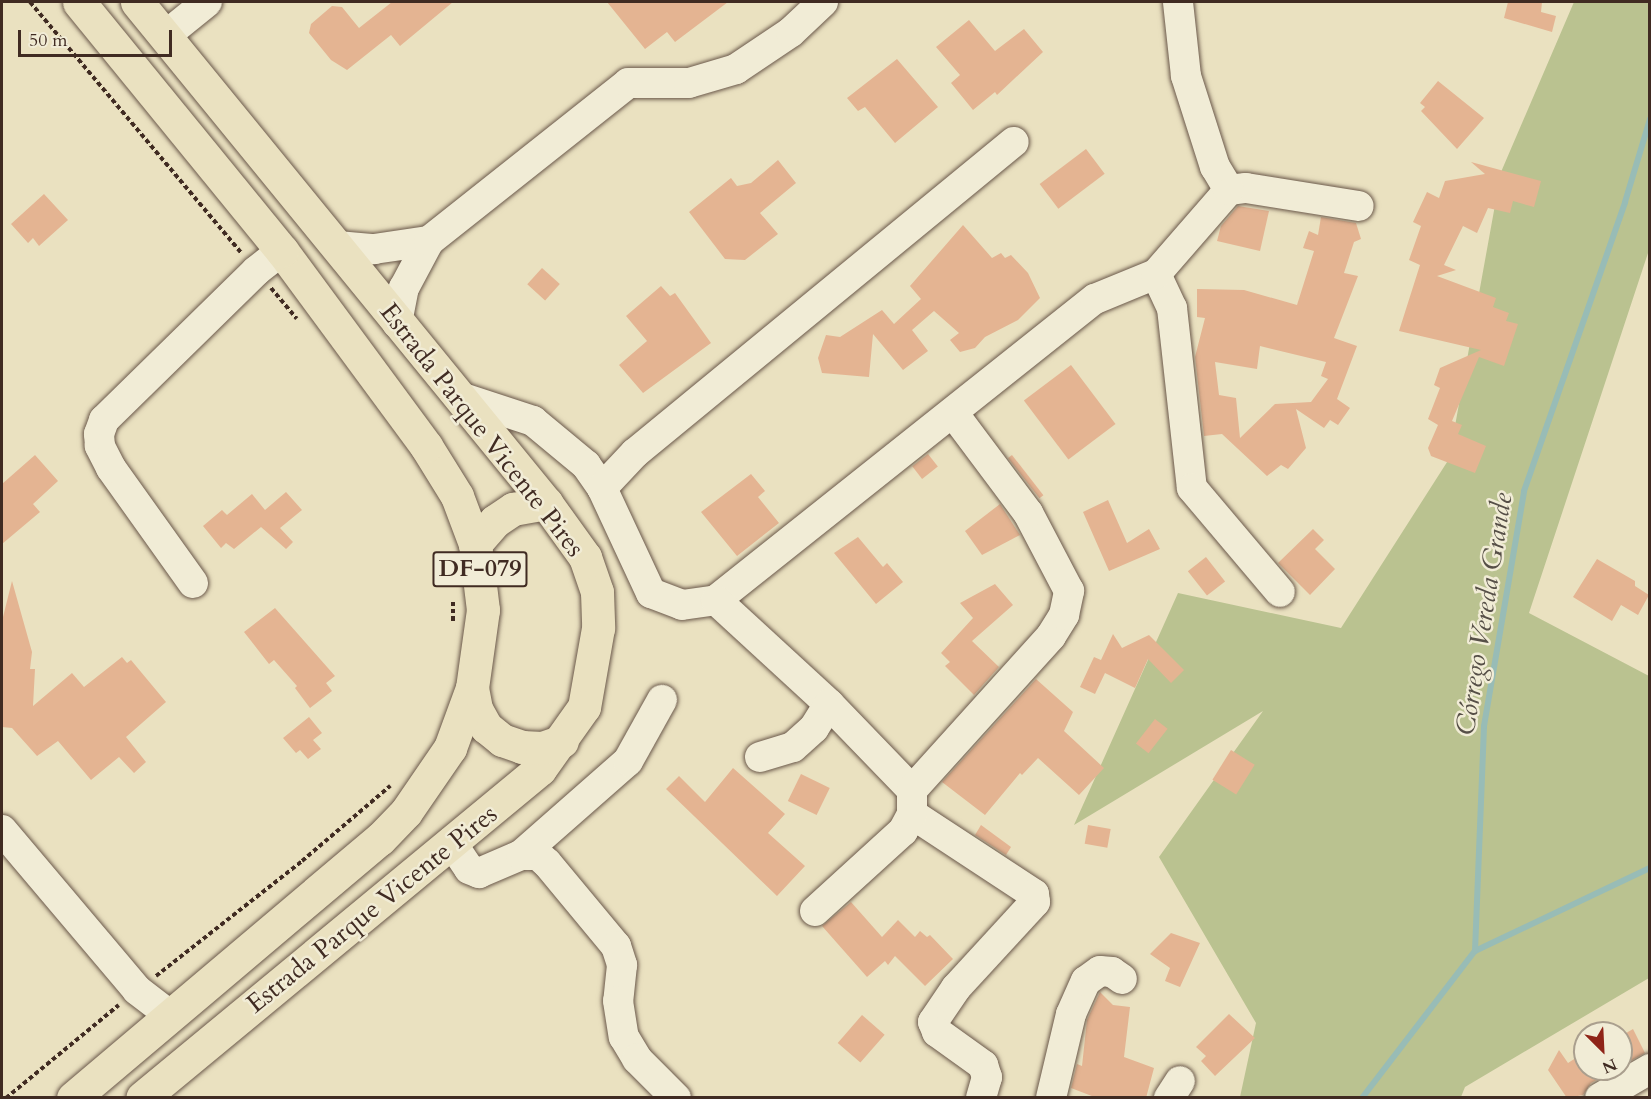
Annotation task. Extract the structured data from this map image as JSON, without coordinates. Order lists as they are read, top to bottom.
{
  "streets": {
    "main road": ["Estrada Parque Vicente Pires", "DF-079"]
  },
  "water": ["Córrego Vereda Grande"],
  "scale_bar": "50 m",
  "north": "bottom right"
}
